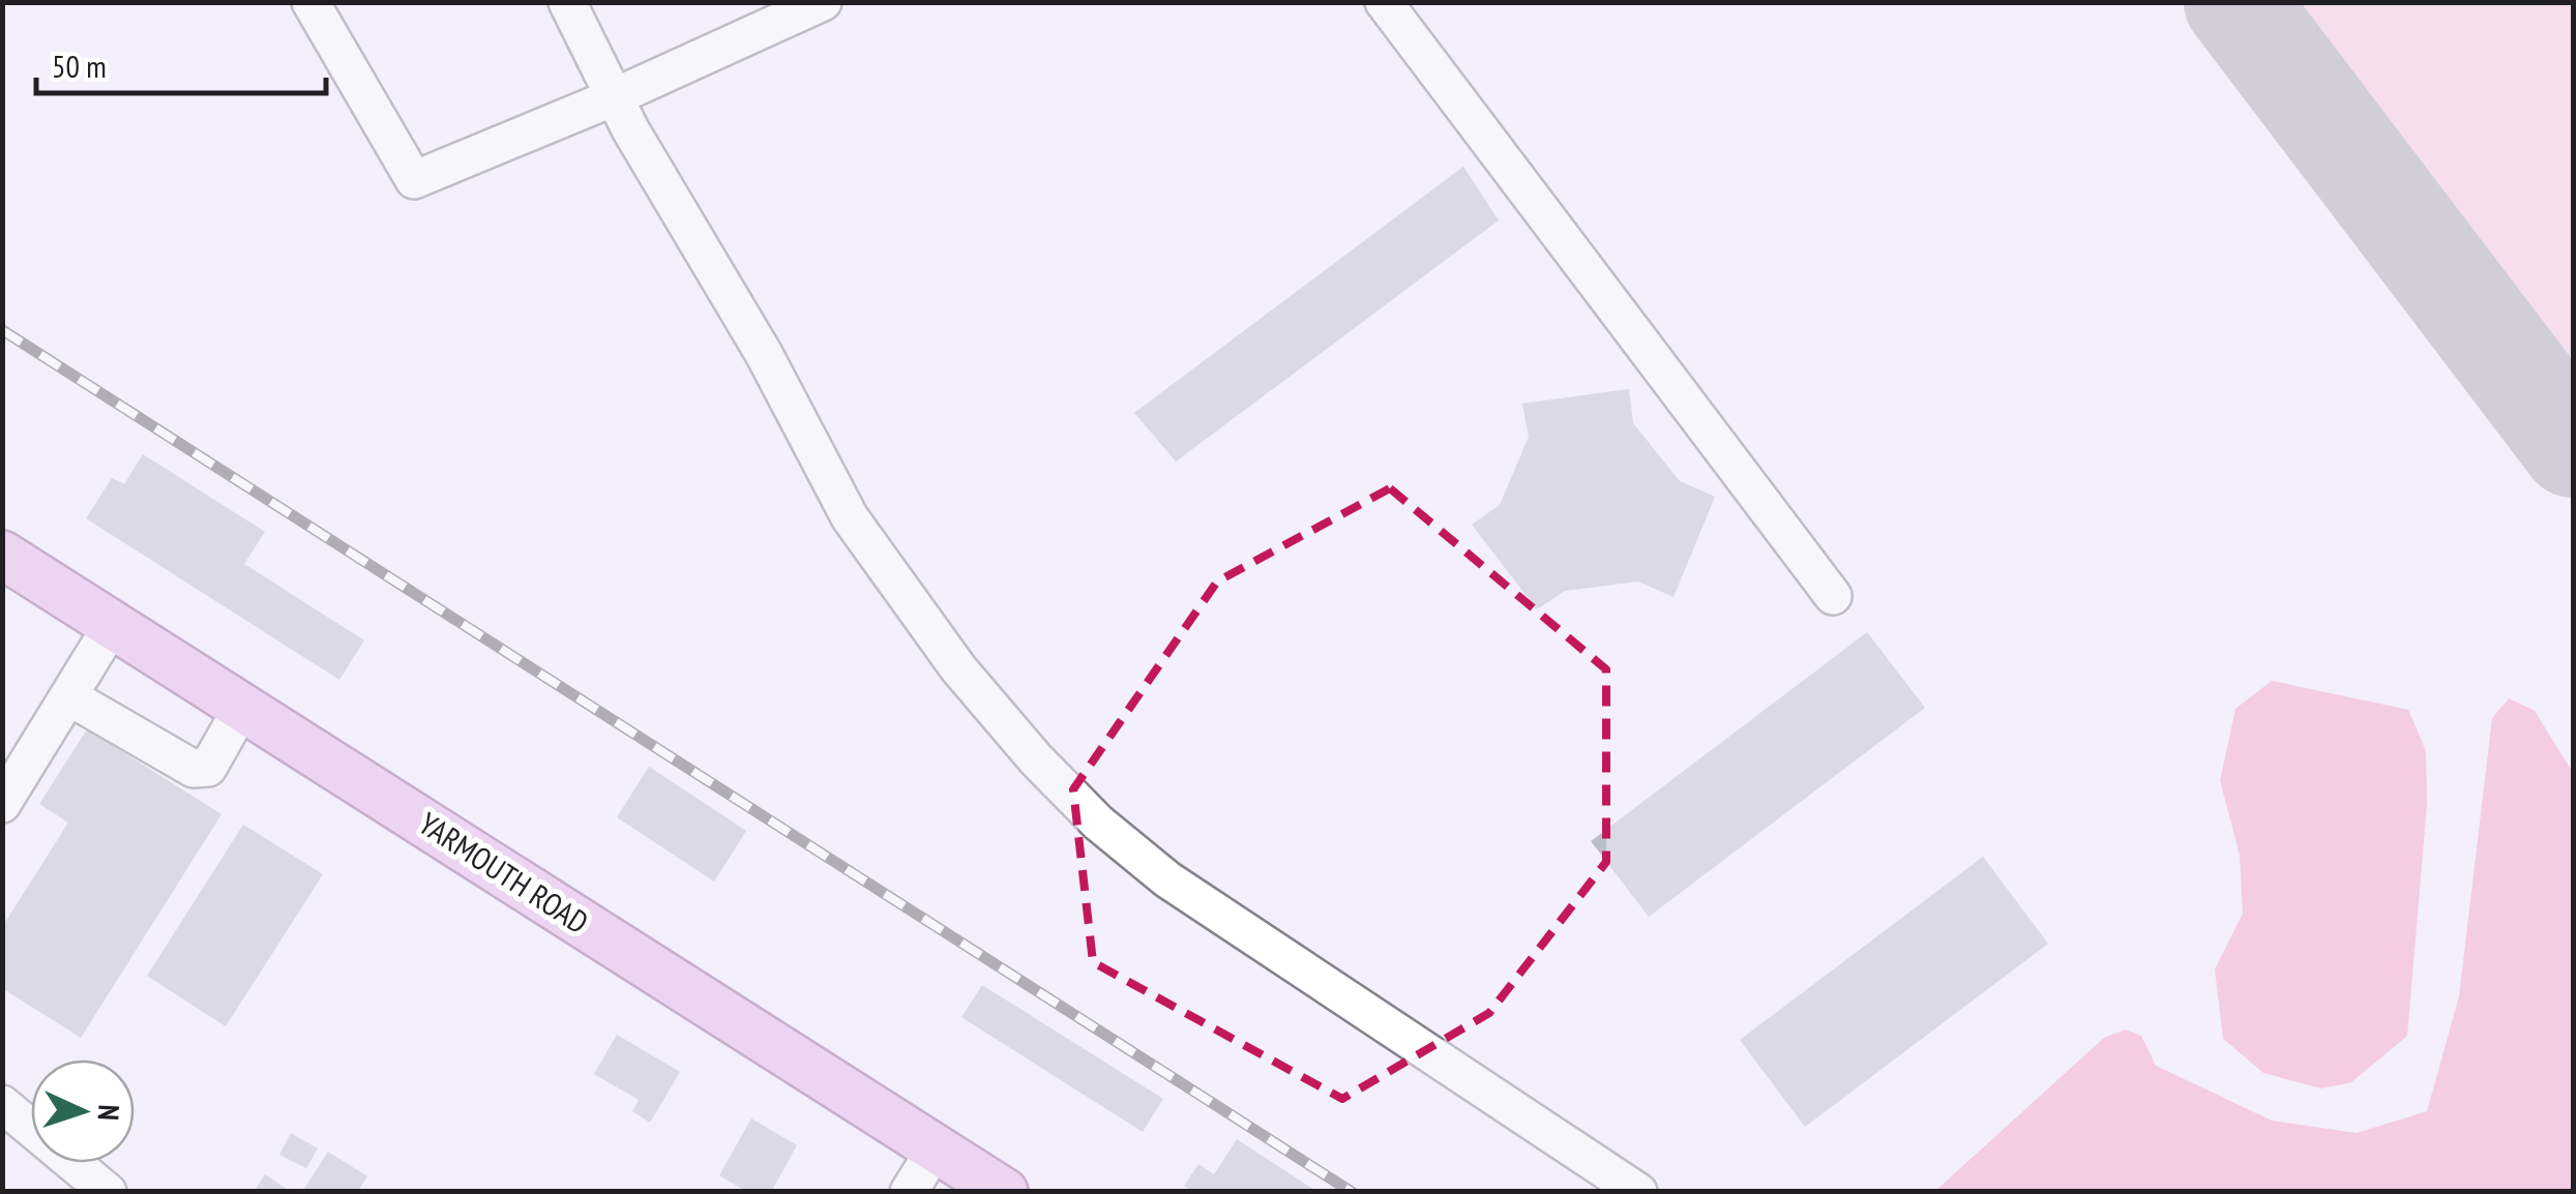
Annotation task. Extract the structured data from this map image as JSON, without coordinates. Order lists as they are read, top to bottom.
{
  "streets": {
    "main road": ["YARMOUTH ROAD"]
  },
  "scale_bar": "50 m",
  "north": "right"
}
